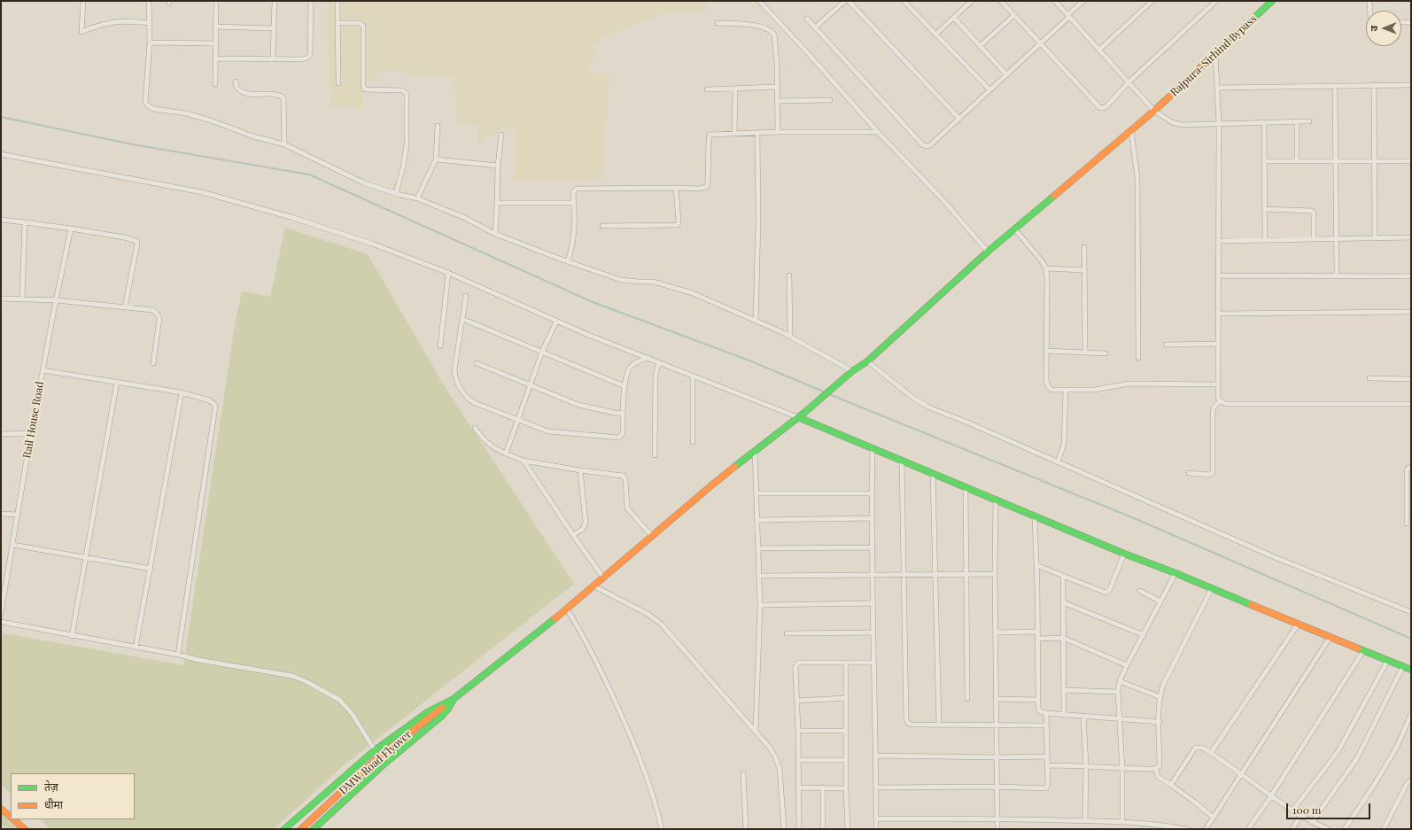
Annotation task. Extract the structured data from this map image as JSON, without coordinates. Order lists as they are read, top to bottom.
{
  "streets": {
    "main road": ["Rajpura-Sirhind Bypass", "DMW Road Flyover"],
    "street": ["Rail House Road"]
  },
  "crossings": [
    ["Rajpura-Sirhind Bypass", "DMW Road Flyover"]
  ],
  "legend": ["तेज़", "धीमा"],
  "scale_bar": "100 m",
  "north": "left"
}
